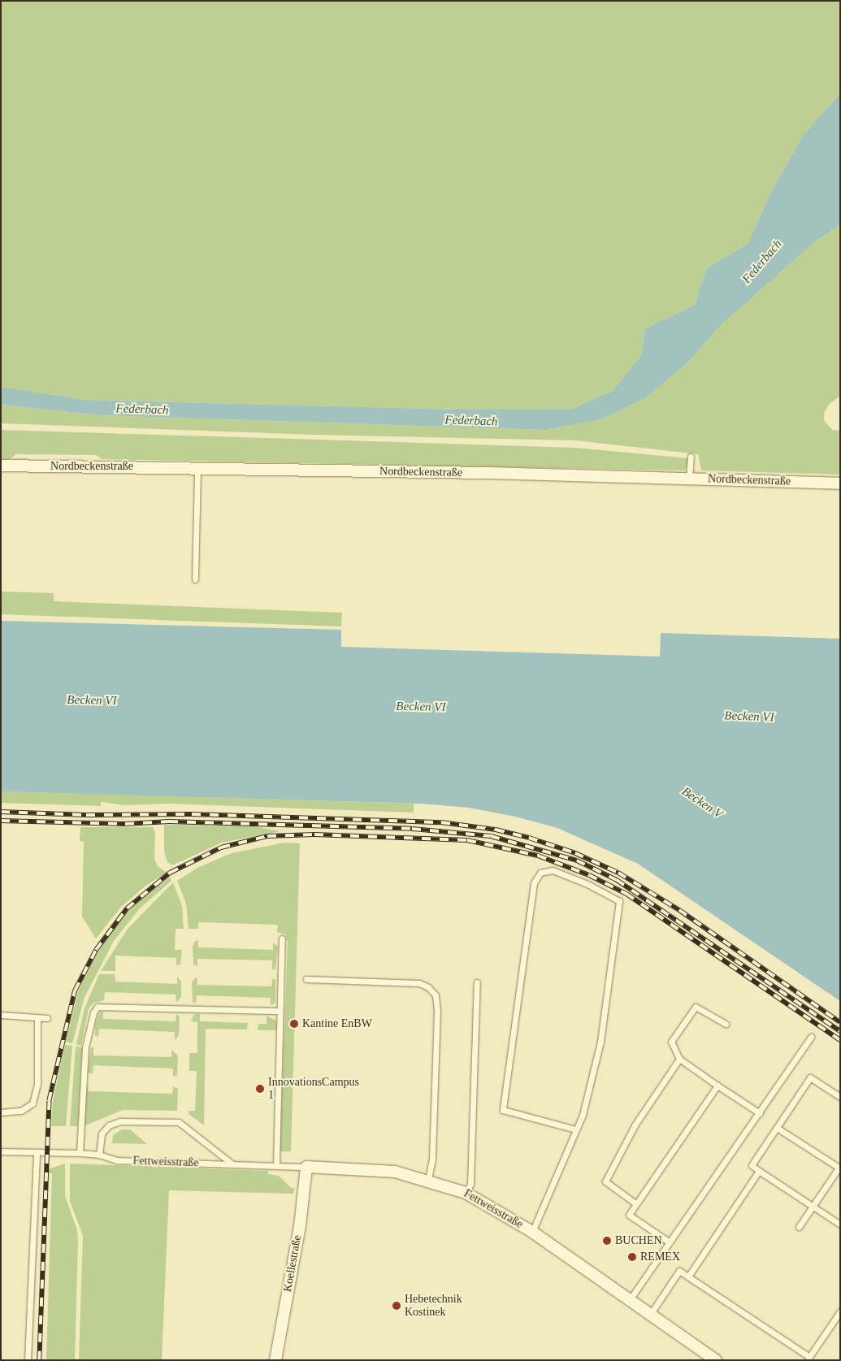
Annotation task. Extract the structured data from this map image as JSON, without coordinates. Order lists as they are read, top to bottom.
{
  "streets": {
    "street": ["Nordbeckenstraße", "Fettweisstraße", "Koellestraße"]
  },
  "crossings": [
    ["Fettweisstraße", "Koellestraße"]
  ],
  "water": ["Federbach", "Becken VI", "Becken V"],
  "places": [
    "Kantine EnBW",
    "InnovationsCampus 1",
    "BUCHEN",
    "REMEX",
    "Hebetechnik Kostinek"
  ]
}
